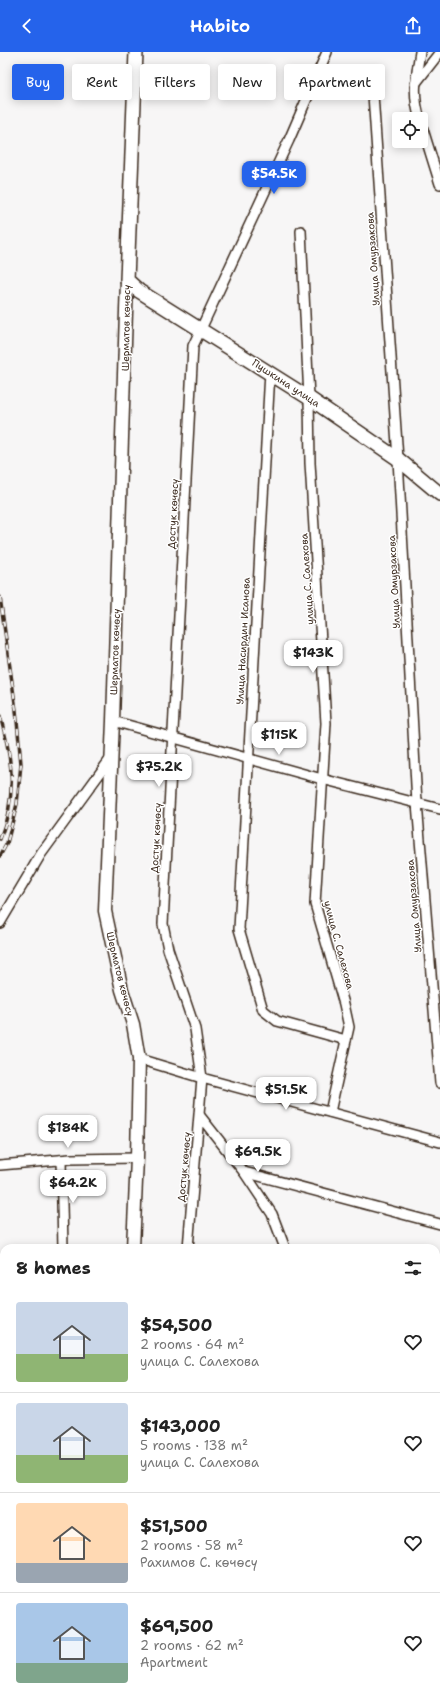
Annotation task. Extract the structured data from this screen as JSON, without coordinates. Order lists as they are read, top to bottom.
{
  "streets": {
    "highway": ["Шерматов көчөсү", "Пушкина улица"],
    "street": [
      "Улица Омурзакова",
      "Достук көчөсү",
      "улица С. Салехова",
      "Улица Насирдин Исанова"
    ]
  },
  "crossings": [
    ["Улица Омурзакова", "Пушкина улица"],
    ["Шерматов көчөсү", "Пушкина улица"],
    ["Пушкина улица", "Достук көчөсү"],
    ["Пушкина улица", "улица С. Салехова"],
    ["Пушкина улица", "Улица Насирдин Исанова"],
    ["улица С. Салехова", "Улица Насирдин Исанова"]
  ],
  "page": {
    "header": "Habito",
    "chip": [
      "Buy",
      "Rent",
      "Filters",
      "New",
      "Apartment"
    ],
    "price": [
      "$54.5K",
      "$143K",
      "$115K",
      "$75.2K",
      "$51.5K",
      "$184K",
      "$69.5K",
      "$64.2K"
    ],
    "heading": "8 homes",
    "list": [
      {
        "name": "$54,500",
        "note": "2 rooms · 64 m² · улица С. Салехова"
      },
      {
        "name": "$143,000",
        "note": "5 rooms · 138 m² · улица С. Салехова"
      },
      {
        "name": "$51,500",
        "note": "2 rooms · 58 m² · Рахимов С. көчөсү"
      },
      {
        "name": "$69,500",
        "note": "2 rooms · 62 m² · Apartment"
      }
    ]
  }
}
